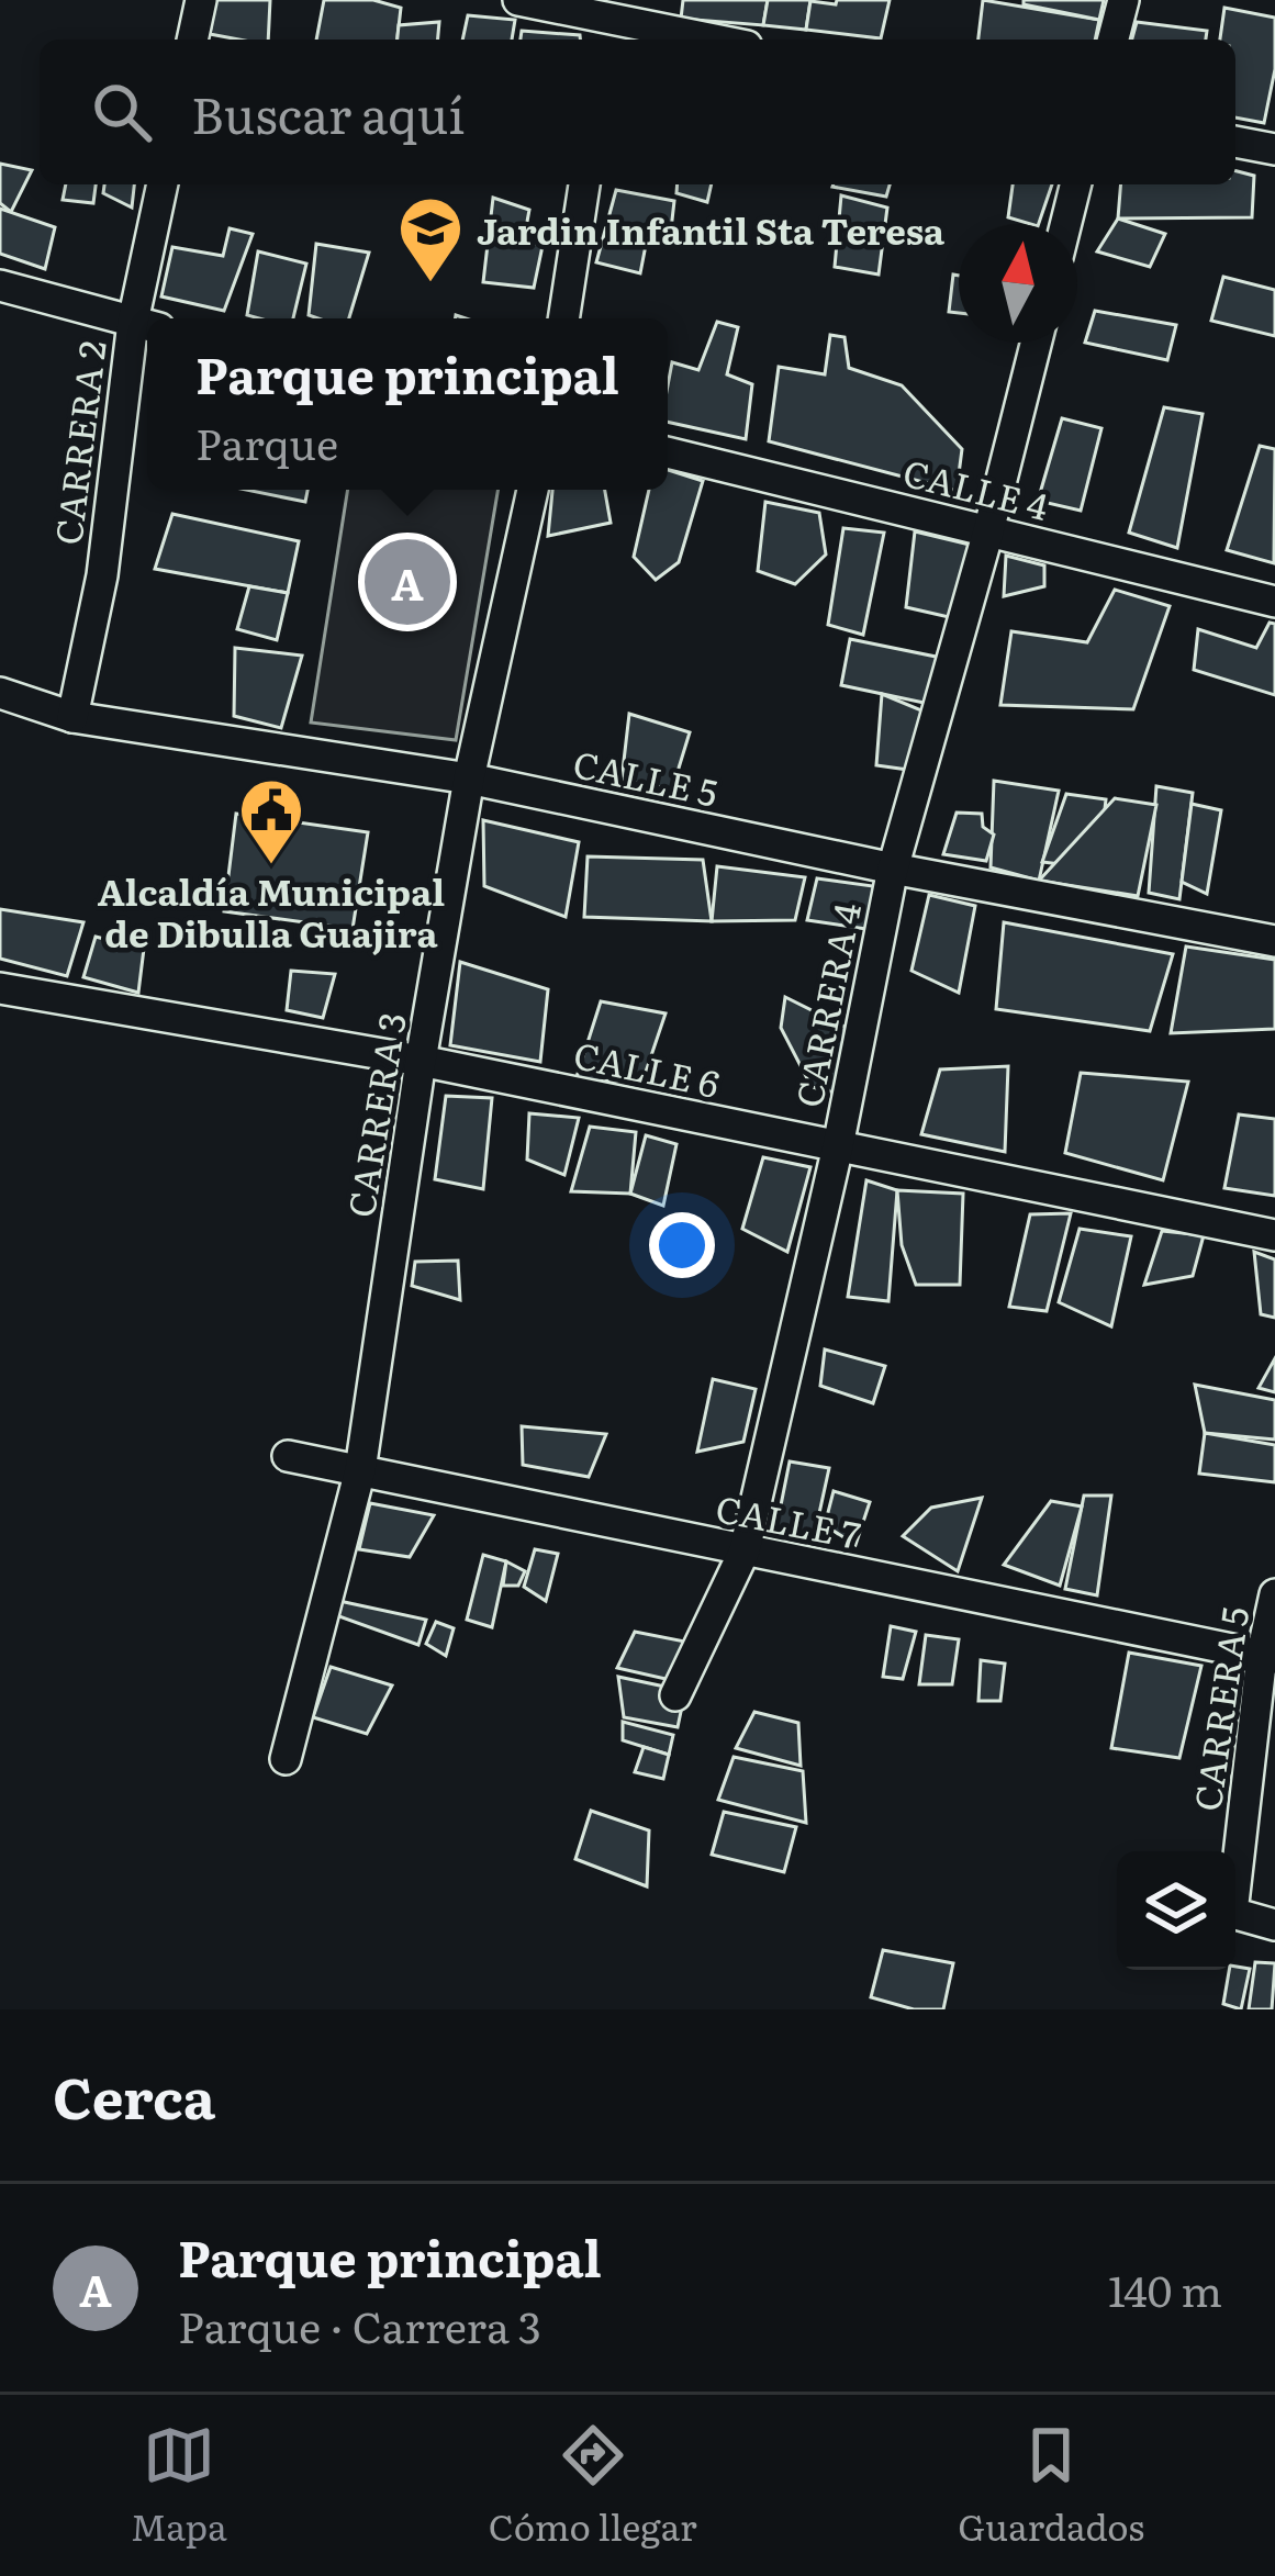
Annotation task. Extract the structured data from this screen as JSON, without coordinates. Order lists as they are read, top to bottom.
{
  "streets": {
    "street": [
      "CARRERA 2",
      "CALLE 4",
      "CALLE 5",
      "CARRERA 4",
      "CALLE 6",
      "CARRERA 3",
      "CALLE 7",
      "CARRERA 5"
    ]
  },
  "crossings": [
    ["CARRERA 2", "CALLE 5"],
    ["CALLE 4", "CARRERA 4"],
    ["CALLE 5", "CARRERA 4"],
    ["CALLE 5", "CARRERA 3"],
    ["CARRERA 4", "CALLE 6"],
    ["CARRERA 4", "CALLE 7"],
    ["CALLE 6", "CARRERA 3"],
    ["CARRERA 3", "CALLE 7"],
    ["CALLE 7", "CARRERA 5"]
  ],
  "places": {
    "school or university": ["Jardin Infantil Sta Teresa"],
    "public building": ["Alcaldía Municipal de Dibulla Guajira"]
  },
  "north": "top",
  "page": {
    "search": "Buscar aquí",
    "popup": ["Parque principal", "Parque"],
    "pins": "A",
    "heading": "Cerca",
    "list": [
      {
        "mark": "A",
        "name": "Parque principal",
        "note": "Parque · Carrera 3",
        "value": "140 m"
      }
    ],
    "nav": ["Mapa", "Cómo llegar", "Guardados"]
  }
}
